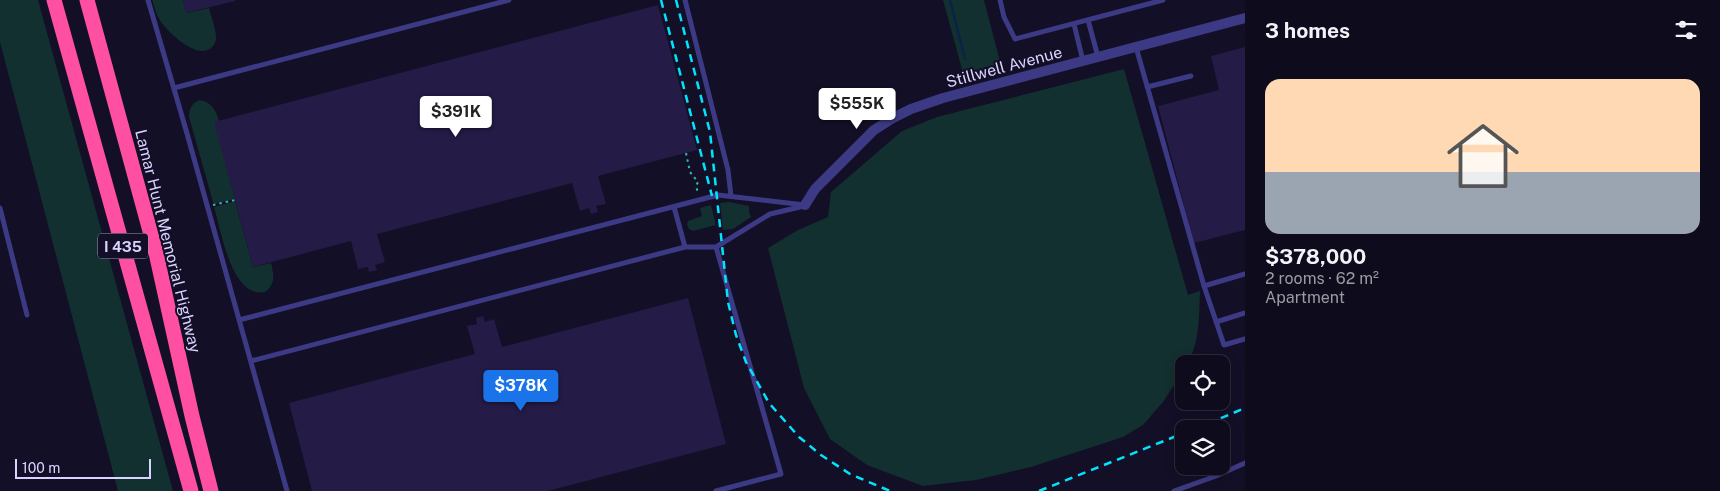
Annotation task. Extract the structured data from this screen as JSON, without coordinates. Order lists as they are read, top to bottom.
{
  "streets": {
    "highway": ["Lamar Hunt Memorial Highway", "I 435"],
    "street": ["Stillwell Avenue"]
  },
  "scale_bar": "100 m",
  "page": {
    "heading": "3 homes",
    "list": [
      {
        "name": "$378,000",
        "note": "2 rooms · 62 m² · Apartment"
      }
    ],
    "price": ["$555K", "$391K", "$378K"],
    "scale": "100 m"
  }
}
